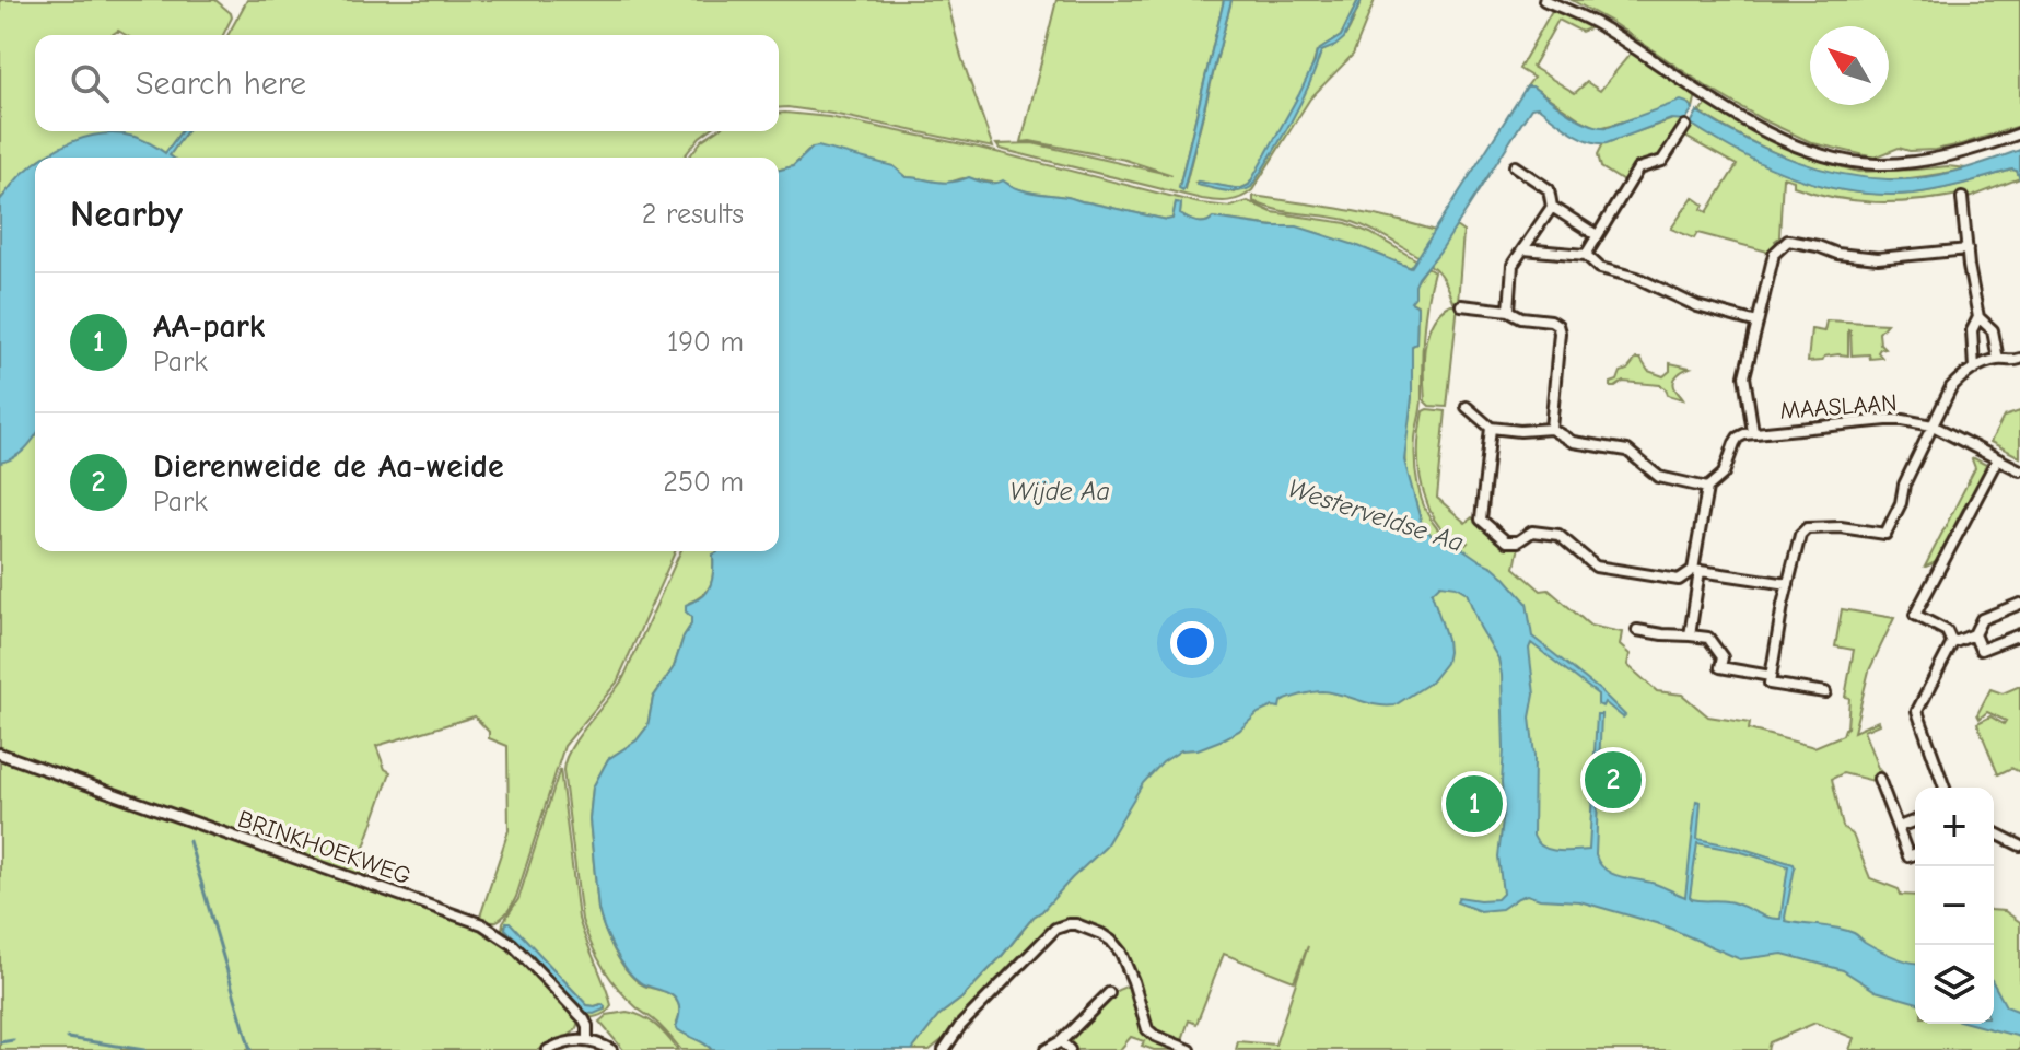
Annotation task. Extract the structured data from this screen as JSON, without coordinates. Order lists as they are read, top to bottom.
{
  "streets": {
    "street": ["MAASLAAN", "BRINKHOEKWEG"]
  },
  "water": ["Wijde Aa", "Westerveldse Aa"],
  "north": "top left",
  "page": {
    "search": "Search here",
    "heading": ["Nearby", "2 results"],
    "list": [
      {
        "mark": "1",
        "name": "AA-park",
        "note": "Park",
        "value": "190 m"
      },
      {
        "mark": "2",
        "name": "Dierenweide de Aa-weide",
        "note": "Park",
        "value": "250 m"
      }
    ],
    "pins": ["2", "1"],
    "map_buttons": ["+", "−"]
  }
}
